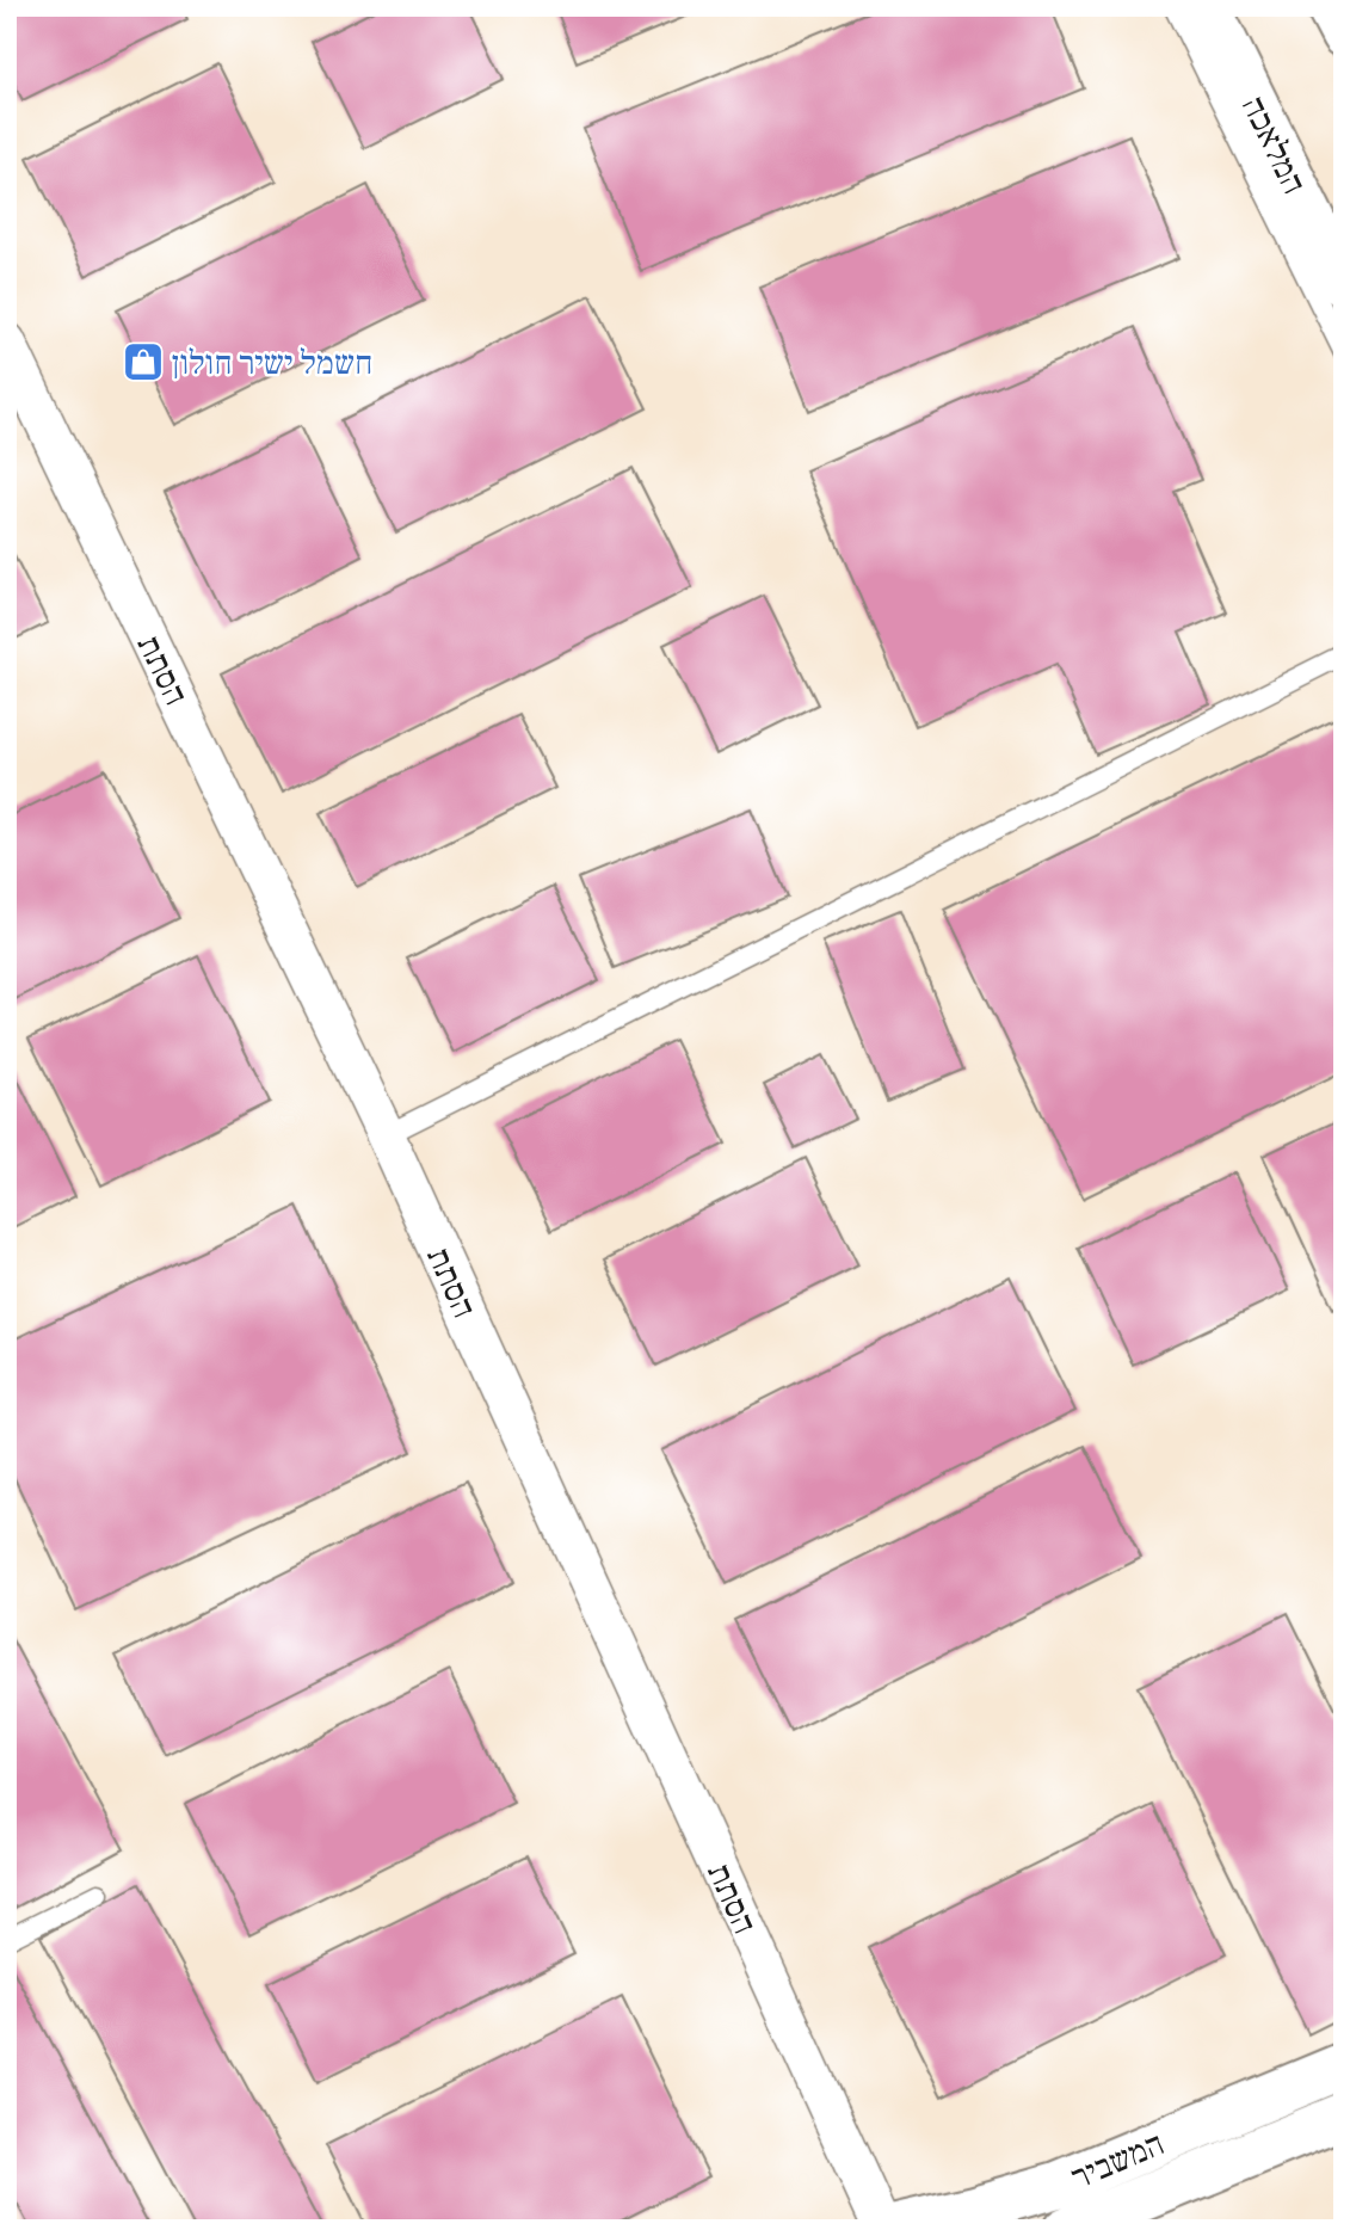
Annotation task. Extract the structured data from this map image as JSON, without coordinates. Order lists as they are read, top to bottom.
{
  "streets": {
    "street": ["המלאכה", "הסתת", "המשביר"]
  },
  "crossings": [
    ["הסתת", "המשביר"]
  ],
  "places": {
    "shop": ["חשמל ישיר חולון"]
  }
}
